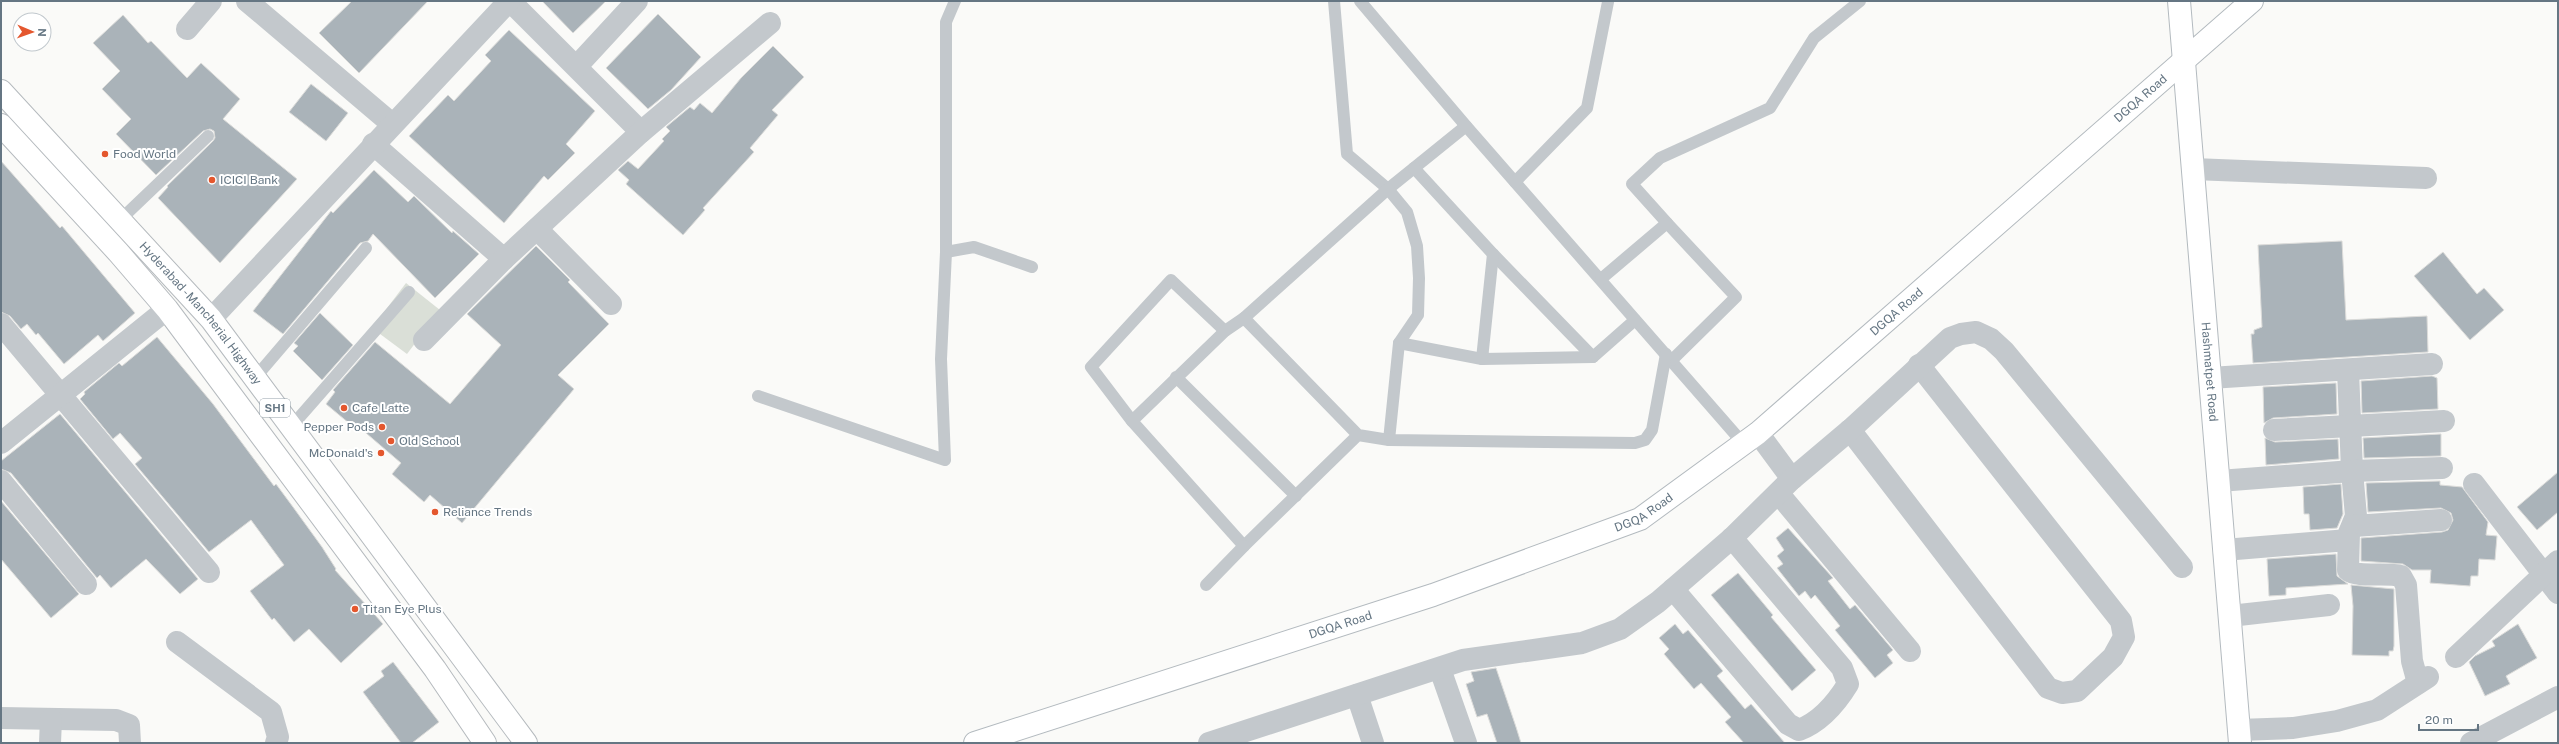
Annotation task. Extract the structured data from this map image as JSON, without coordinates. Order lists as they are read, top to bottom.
{
  "streets": {
    "main road": [
      "DGQA Road",
      "Hyderabad - Mancherial Highway",
      "Hashmatpet Road",
      "SH1"
    ]
  },
  "crossings": [
    ["DGQA Road", "Hashmatpet Road"]
  ],
  "places": [
    "Food World",
    "ICICI Bank",
    "Cafe Latte",
    "Pepper Pods",
    "Old School",
    "McDonald's",
    "Reliance Trends",
    "Titan Eye Plus"
  ],
  "scale_bar": "20 m",
  "north": "right"
}
